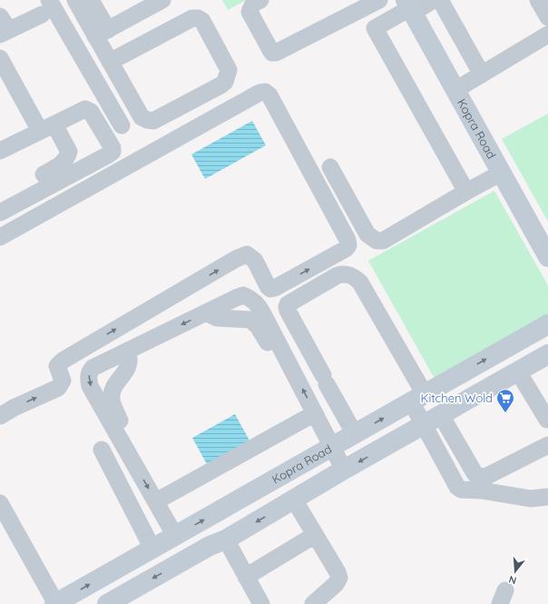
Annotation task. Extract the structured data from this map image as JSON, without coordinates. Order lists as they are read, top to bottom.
{
  "streets": {
    "street": ["Kopra Road"]
  },
  "places": {
    "supermarket": ["Kitchen Wold"]
  },
  "north": "bottom"
}
